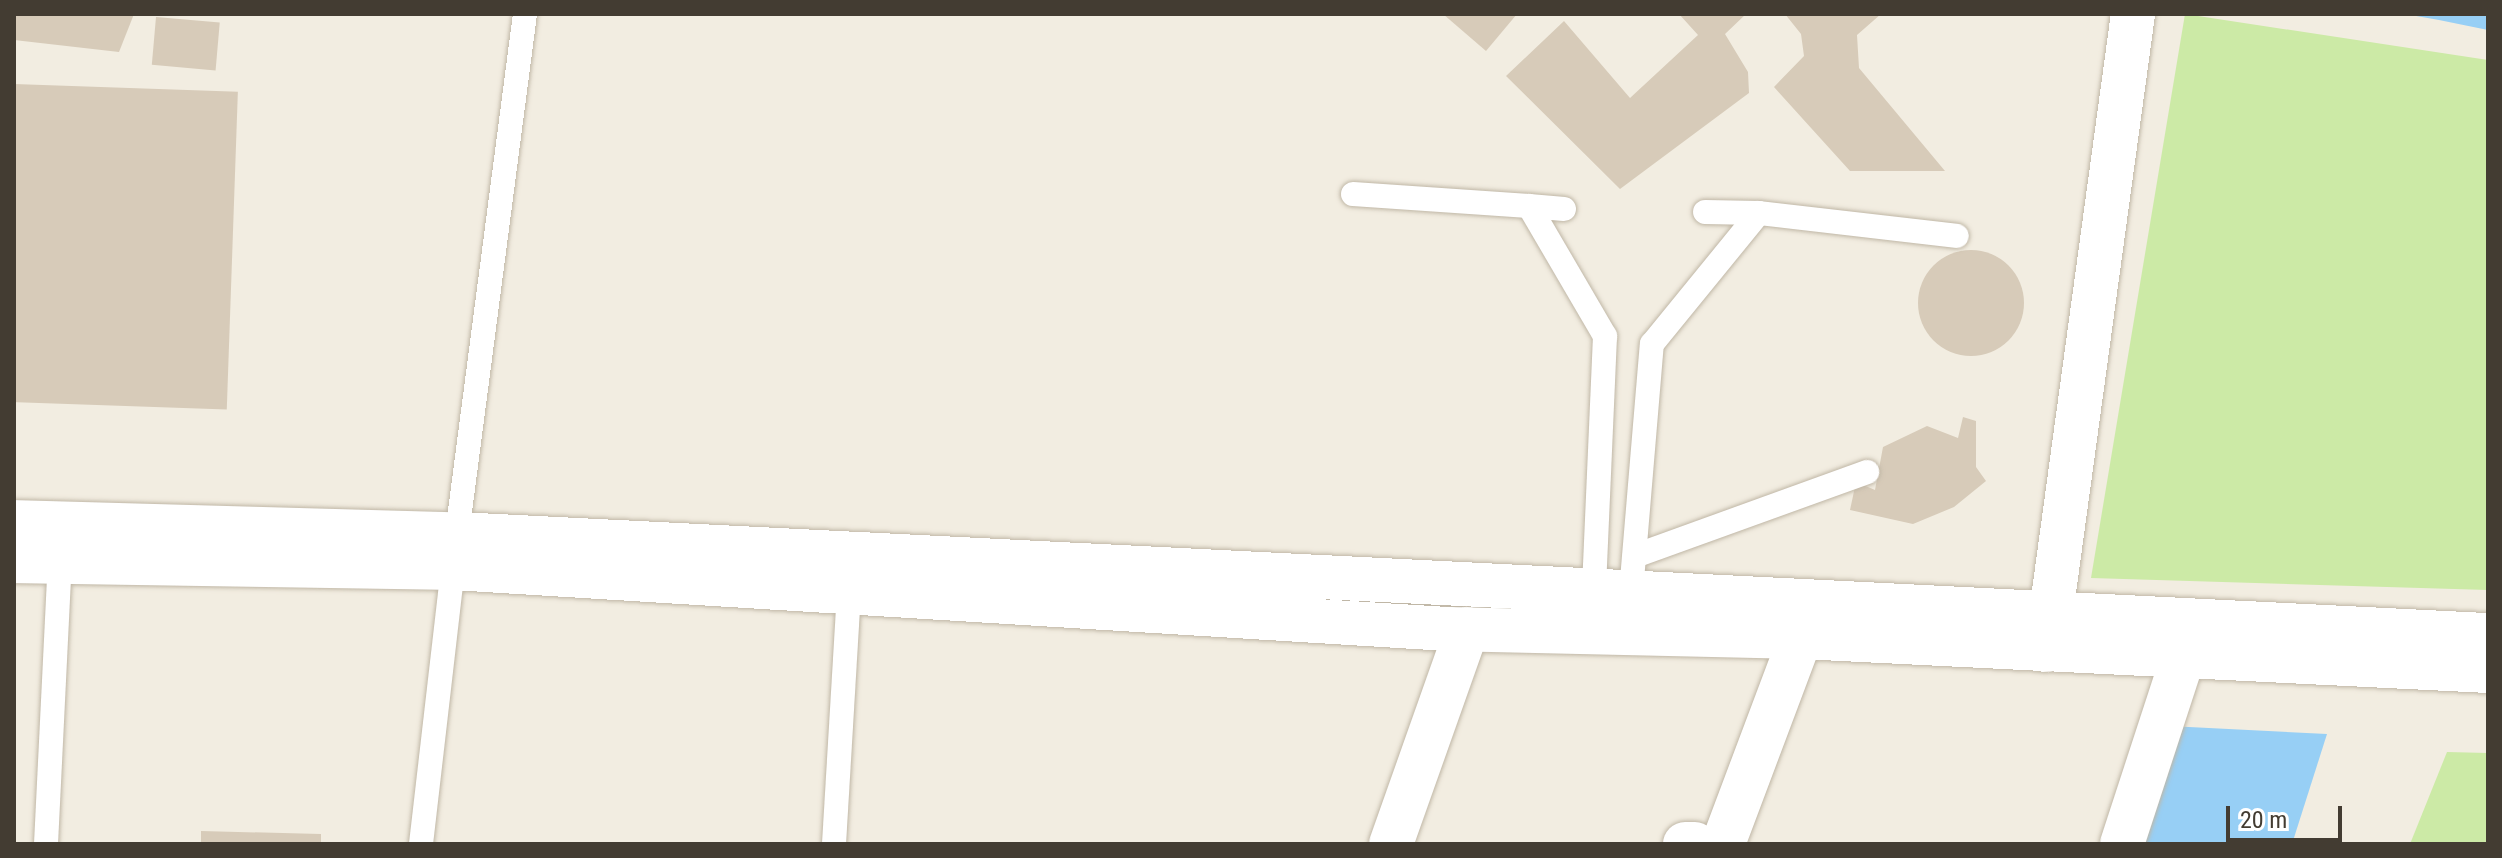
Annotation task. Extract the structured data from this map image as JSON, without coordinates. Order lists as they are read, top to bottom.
{
  "scale_bar": "20 m"
}
